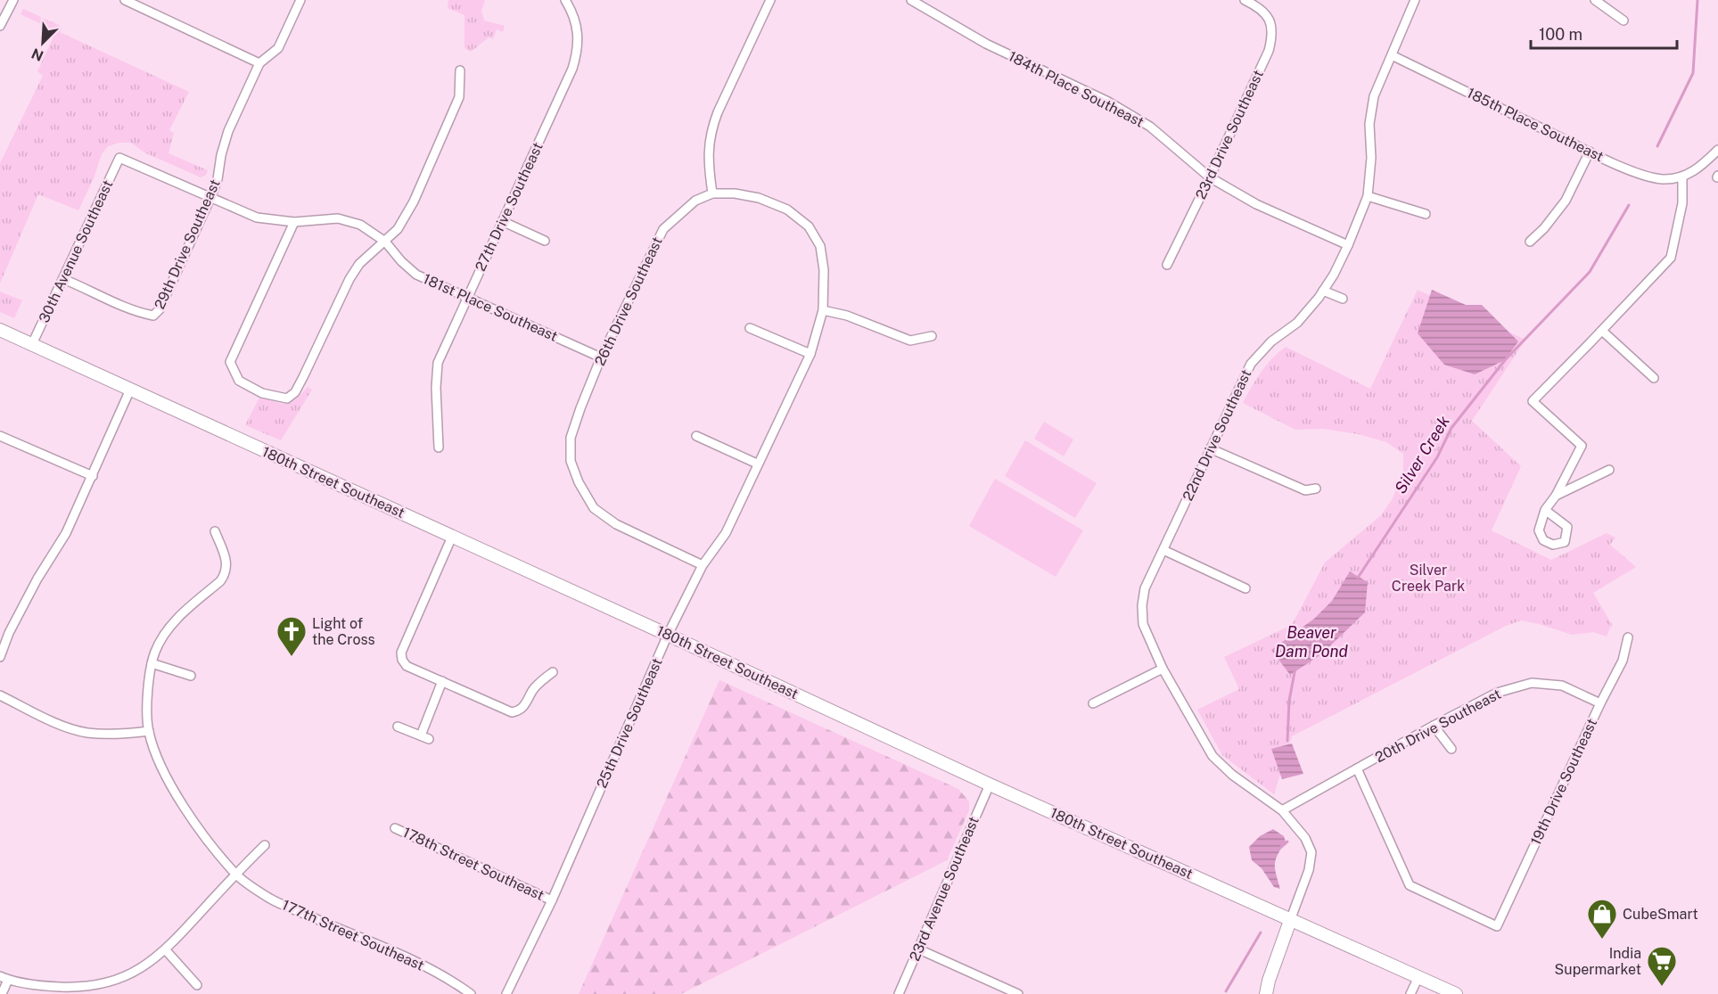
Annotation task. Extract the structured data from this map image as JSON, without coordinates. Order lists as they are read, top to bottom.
{
  "streets": {
    "street": [
      "184th Place Southeast",
      "185th Place Southeast",
      "23rd Drive Southeast",
      "27th Drive Southeast",
      "29th Drive Southeast",
      "30th Avenue Southeast",
      "26th Drive Southeast",
      "181st Place Southeast",
      "22nd Drive Southeast",
      "180th Street Southeast",
      "25th Drive Southeast",
      "20th Drive Southeast",
      "19th Drive Southeast",
      "178th Street Southeast",
      "23rd Avenue Southeast",
      "177th Street Southeast"
    ]
  },
  "crossings": [
    ["184th Place Southeast", "23rd Drive Southeast"],
    ["184th Place Southeast", "22nd Drive Southeast"],
    ["185th Place Southeast", "22nd Drive Southeast"],
    ["27th Drive Southeast", "181st Place Southeast"],
    ["29th Drive Southeast", "30th Avenue Southeast"],
    ["29th Drive Southeast", "181st Place Southeast"],
    ["30th Avenue Southeast", "181st Place Southeast"],
    ["30th Avenue Southeast", "180th Street Southeast"],
    ["26th Drive Southeast", "181st Place Southeast"],
    ["26th Drive Southeast", "25th Drive Southeast"],
    ["22nd Drive Southeast", "180th Street Southeast"],
    ["22nd Drive Southeast", "20th Drive Southeast"],
    ["180th Street Southeast", "25th Drive Southeast"],
    ["180th Street Southeast", "23rd Avenue Southeast"],
    ["25th Drive Southeast", "178th Street Southeast"],
    ["20th Drive Southeast", "19th Drive Southeast"]
  ],
  "water": ["Silver Creek", "Beaver Dam Pond"],
  "parks": ["Silver Creek Park"],
  "places": {
    "church": ["Light of the Cross"],
    "shop": ["CubeSmart"],
    "supermarket": ["India Supermarket"]
  },
  "scale_bar": "100 m",
  "north": "bottom left"
}
